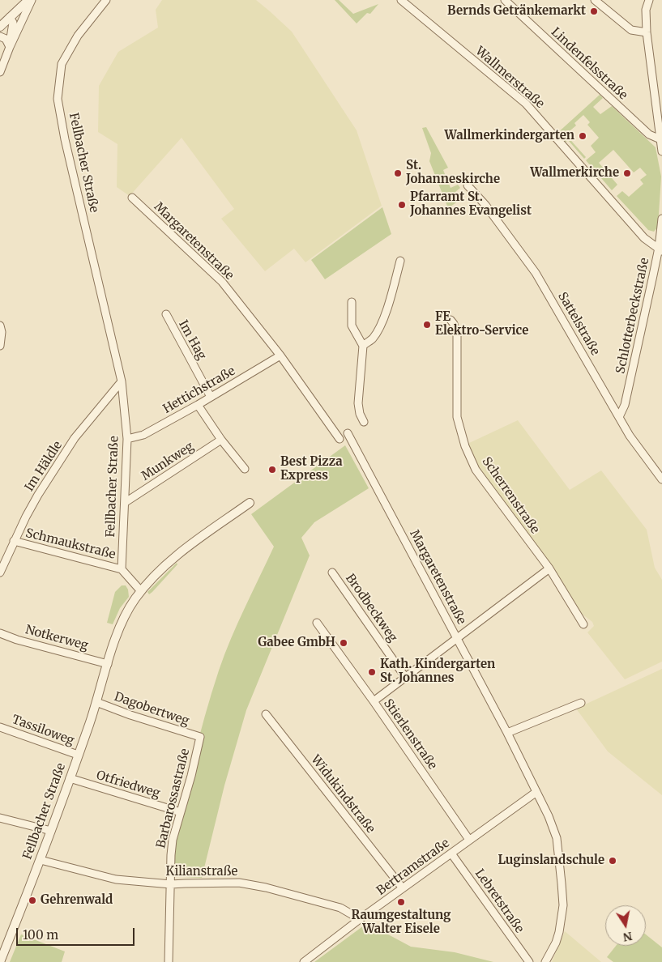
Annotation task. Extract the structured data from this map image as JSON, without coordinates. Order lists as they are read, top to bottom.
{
  "streets": {
    "street": [
      "Lindenfelsstraße",
      "Wallmerstraße",
      "Fellbacher Straße",
      "Margaretenstraße",
      "Schlotterbeckstraße",
      "Sattelstraße",
      "Im Hag",
      "Hettichstraße",
      "Munkweg",
      "Im Häldle",
      "Scherrenstraße",
      "Schmaukstraße",
      "Brodbeckweg",
      "Notkerweg",
      "Dagobertweg",
      "Tassiloweg",
      "Stierlenstraße",
      "Otfriedweg",
      "Widukindstraße",
      "Barbarossastraße",
      "Bertramstraße",
      "Kilianstraße",
      "Lebretstraße"
    ]
  },
  "crossings": [
    ["Wallmerstraße", "Schlotterbeckstraße"],
    ["Fellbacher Straße", "Hettichstraße"],
    ["Fellbacher Straße", "Munkweg"],
    ["Fellbacher Straße", "Im Häldle"],
    ["Fellbacher Straße", "Schmaukstraße"],
    ["Fellbacher Straße", "Notkerweg"],
    ["Fellbacher Straße", "Dagobertweg"],
    ["Fellbacher Straße", "Tassiloweg"],
    ["Fellbacher Straße", "Otfriedweg"],
    ["Fellbacher Straße", "Kilianstraße"],
    ["Margaretenstraße", "Hettichstraße"],
    ["Margaretenstraße", "Bertramstraße"],
    ["Schlotterbeckstraße", "Sattelstraße"],
    ["Im Hag", "Hettichstraße"],
    ["Im Häldle", "Schmaukstraße"],
    ["Dagobertweg", "Barbarossastraße"],
    ["Stierlenstraße", "Bertramstraße"],
    ["Otfriedweg", "Barbarossastraße"],
    ["Widukindstraße", "Bertramstraße"],
    ["Barbarossastraße", "Kilianstraße"],
    ["Bertramstraße", "Kilianstraße"],
    ["Bertramstraße", "Lebretstraße"]
  ],
  "places": [
    "Bernds Getränkemarkt",
    "Wallmerkindergarten",
    "St. Johanneskirche",
    "Wallmerkirche",
    "Pfarramt St. Johannes Evangelist",
    "FE Elektro-Service",
    "Best Pizza Express",
    "Gabee GmbH",
    "Kath. Kindergarten St. Johannes",
    "Luginslandschule",
    "Gehrenwald",
    "Raumgestaltung Walter Eisele"
  ],
  "scale_bar": "100 m",
  "north": "bottom"
}
